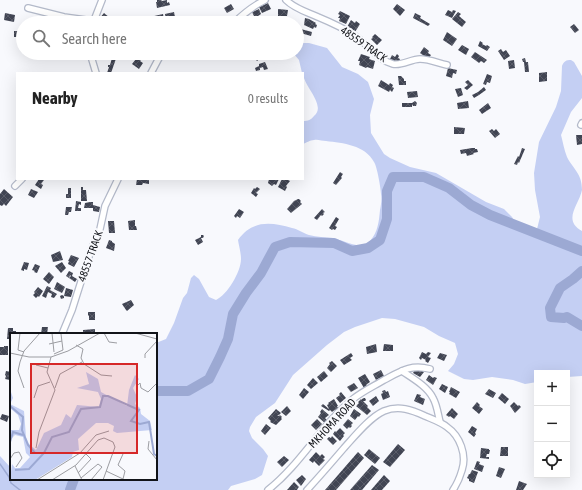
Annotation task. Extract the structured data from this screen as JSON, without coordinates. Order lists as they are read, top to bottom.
{
  "streets": {
    "street": ["48559 TRACK", "48557 TRACK", "MKHOMA ROAD"]
  },
  "page": {
    "search": "Search here",
    "heading": ["Nearby", "0 results"],
    "map_buttons": ["+", "−"]
  }
}
